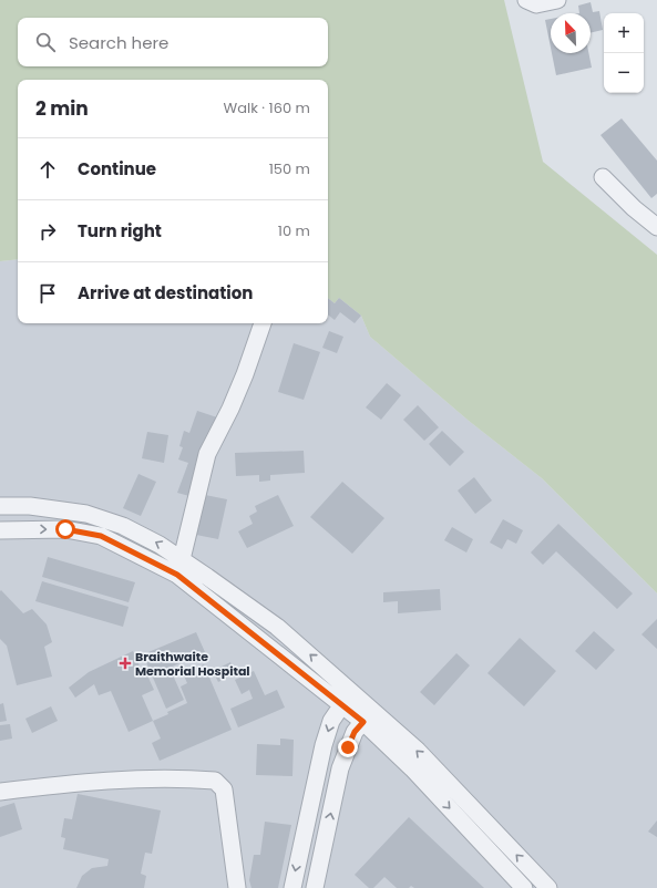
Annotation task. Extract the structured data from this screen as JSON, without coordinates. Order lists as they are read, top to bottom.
{
  "places": {
    "health": ["Braithwaite Memorial Hospital"]
  },
  "north": "top left",
  "page": {
    "map_buttons": ["+", "−"],
    "search": "Search here",
    "heading": ["2 min", "Walk · 160 m"],
    "list": [
      ["Continue", "150 m"],
      ["Turn right", "10 m"],
      "Arrive at destination"
    ]
  }
}
